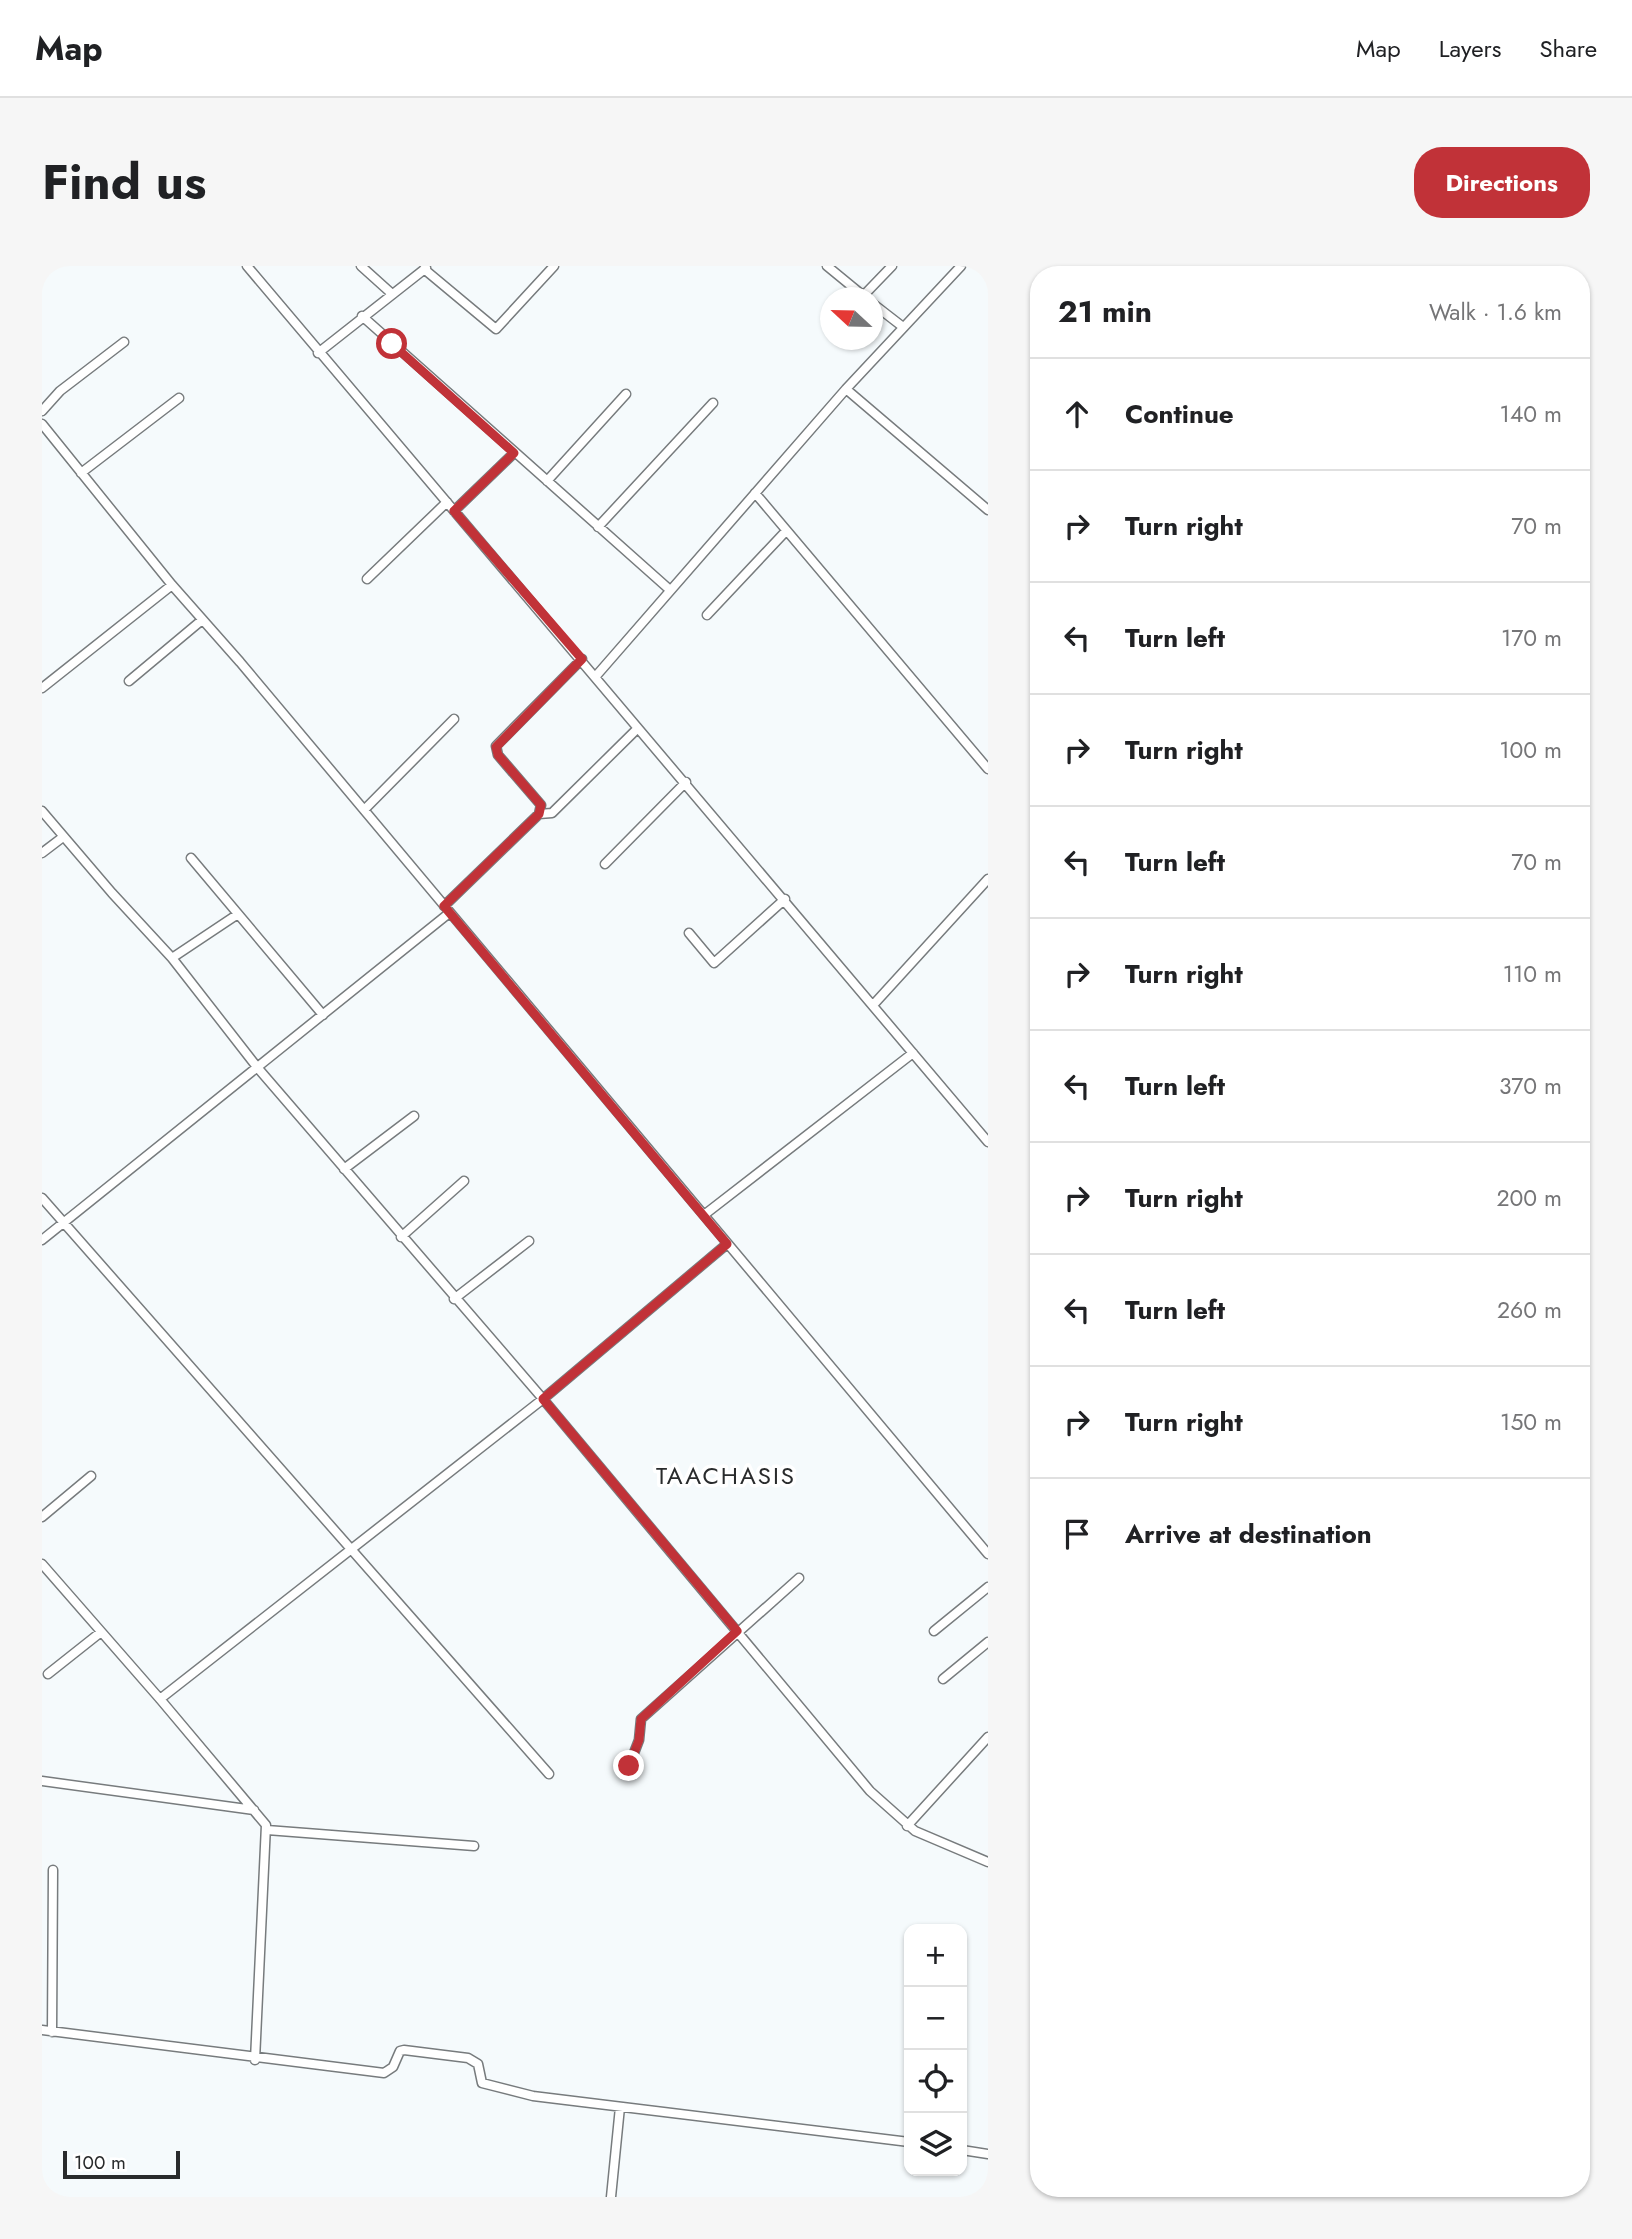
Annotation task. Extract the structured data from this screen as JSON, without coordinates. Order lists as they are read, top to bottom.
{
  "districts": ["TAACHASIS"],
  "scale_bar": "100 m",
  "north": "left",
  "page": {
    "header": "Map",
    "nav": ["Map", "Layers", "Share"],
    "title": "Find us",
    "buttons": "Directions",
    "heading": ["21 min", "Walk · 1.6 km"],
    "list": [
      ["Continue", "140 m"],
      ["Turn right", "70 m"],
      ["Turn left", "170 m"],
      ["Turn right", "100 m"],
      ["Turn left", "70 m"],
      ["Turn right", "110 m"],
      ["Turn left", "370 m"],
      ["Turn right", "200 m"],
      ["Turn left", "260 m"],
      ["Turn right", "150 m"],
      "Arrive at destination"
    ],
    "map_buttons": ["+", "−"],
    "scale": "100 m"
  }
}
